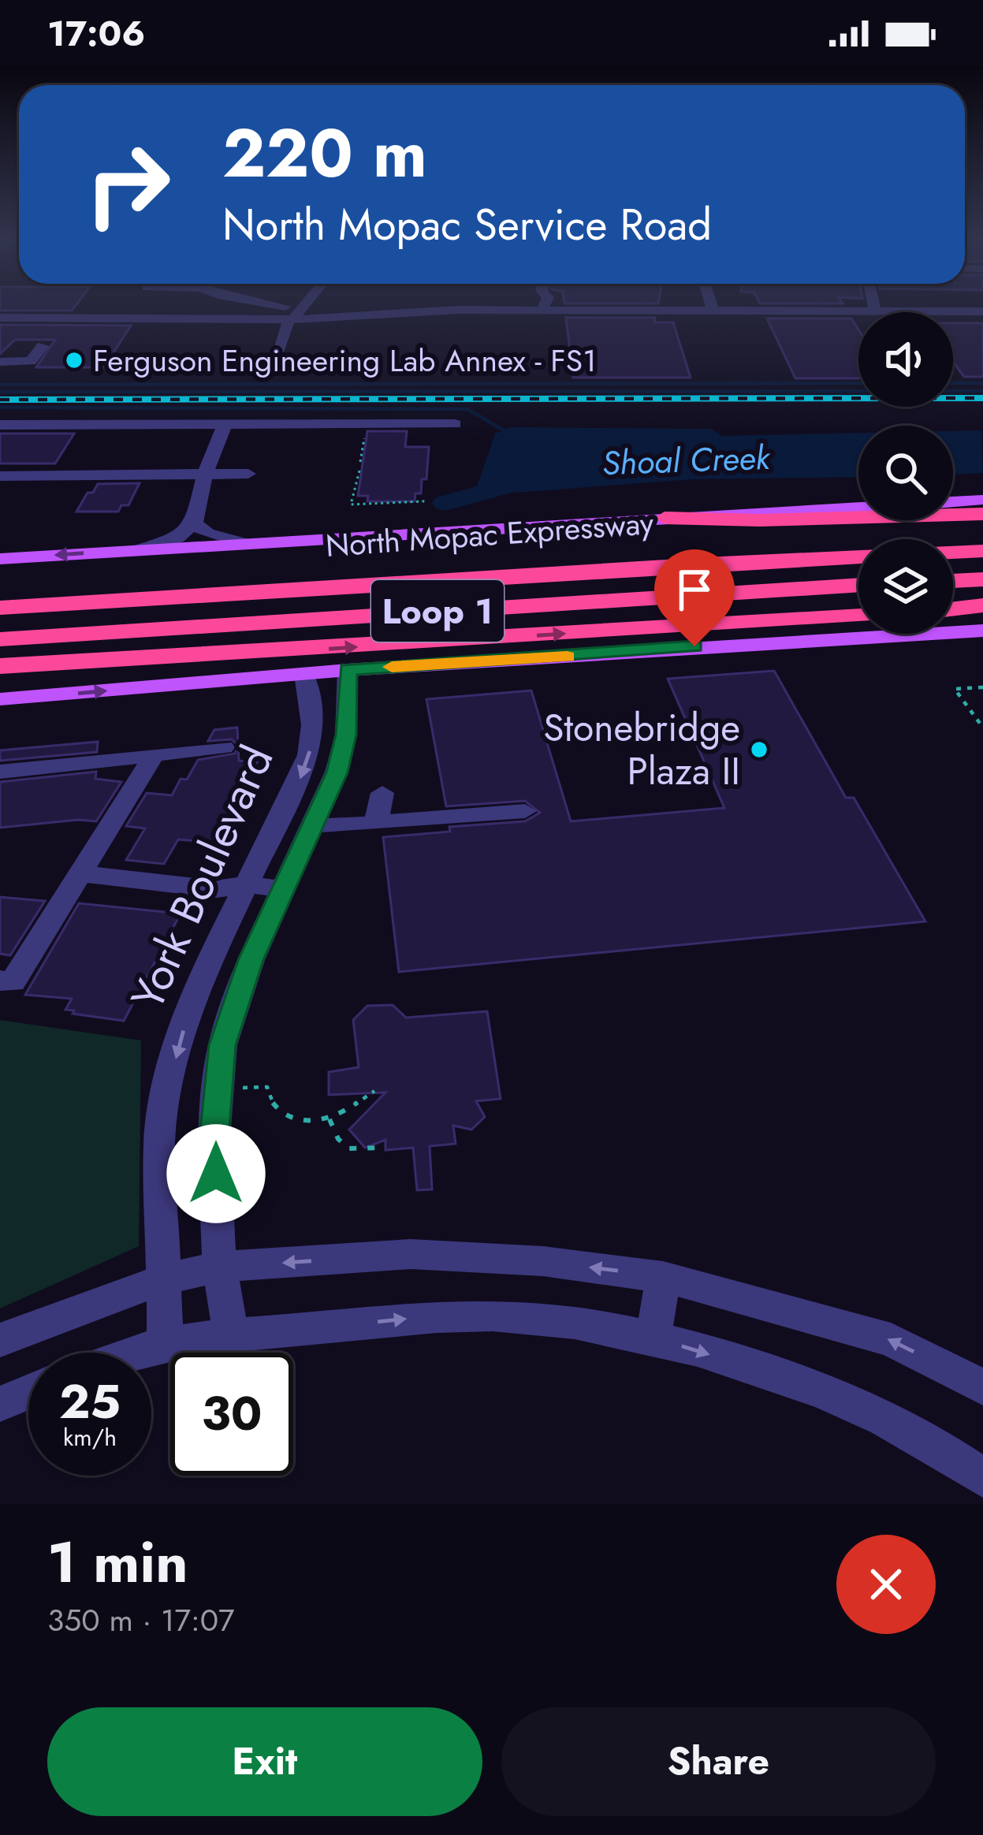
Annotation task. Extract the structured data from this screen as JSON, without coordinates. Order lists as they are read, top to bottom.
{
  "streets": {
    "highway": ["North Mopac Expressway", "Loop 1"],
    "street": ["York Boulevard"]
  },
  "water": ["Shoal Creek"],
  "places": ["Ferguson Engineering Lab Annex - FS1", "Stonebridge Plaza II"],
  "page": {
    "status": "17:06",
    "turn": ["220 m", "North Mopac Service Road"],
    "speed": "25 km/h",
    "limit": "30",
    "heading": ["1 min", "350 m · 17:07"],
    "buttons": ["Exit", "Share"]
  }
}
